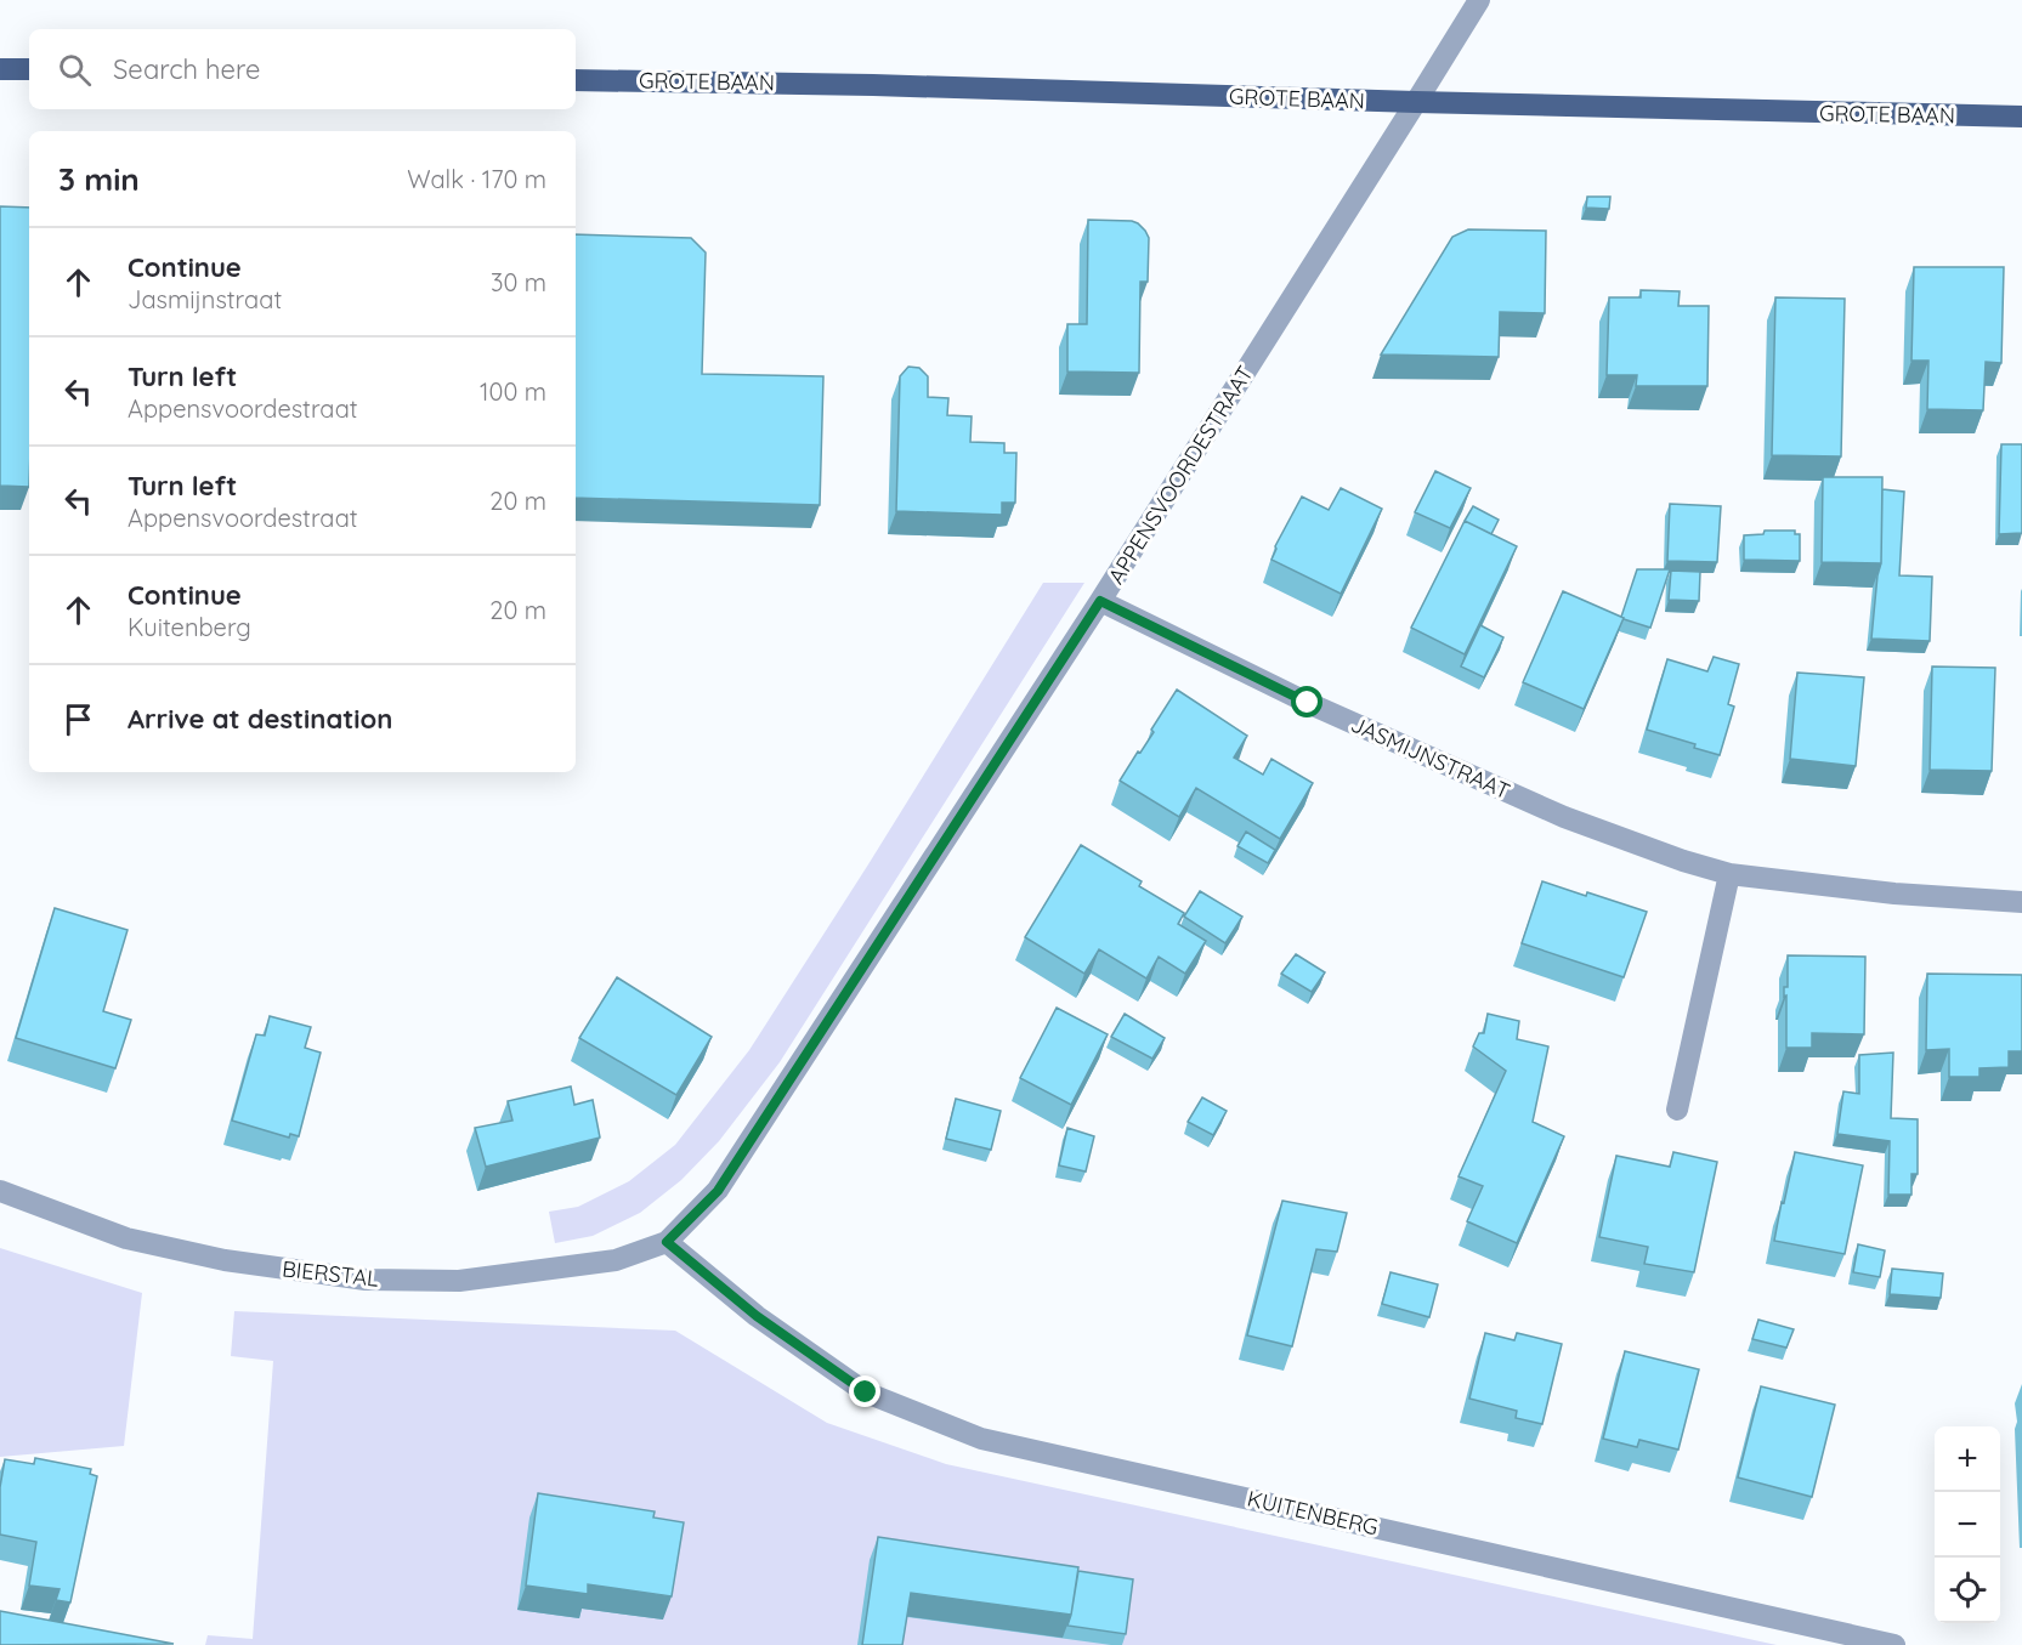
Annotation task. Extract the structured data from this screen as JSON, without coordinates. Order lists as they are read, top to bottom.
{
  "streets": {
    "main road": ["GROTE BAAN"],
    "street": [
      "APPENSVOORDESTRAAT",
      "JASMIJNSTRAAT",
      "BIERSTAL",
      "KUITENBERG"
    ]
  },
  "crossings": [
    ["GROTE BAAN", "APPENSVOORDESTRAAT"],
    ["APPENSVOORDESTRAAT", "JASMIJNSTRAAT"],
    ["APPENSVOORDESTRAAT", "BIERSTAL"],
    ["APPENSVOORDESTRAAT", "KUITENBERG"],
    ["BIERSTAL", "KUITENBERG"]
  ],
  "page": {
    "search": "Search here",
    "heading": ["3 min", "Walk · 170 m"],
    "list": [
      ["Continue", "Jasmijnstraat", "30 m"],
      ["Turn left", "Appensvoordestraat", "100 m"],
      ["Turn left", "Appensvoordestraat", "20 m"],
      ["Continue", "Kuitenberg", "20 m"],
      "Arrive at destination"
    ],
    "map_buttons": ["+", "−"]
  }
}
